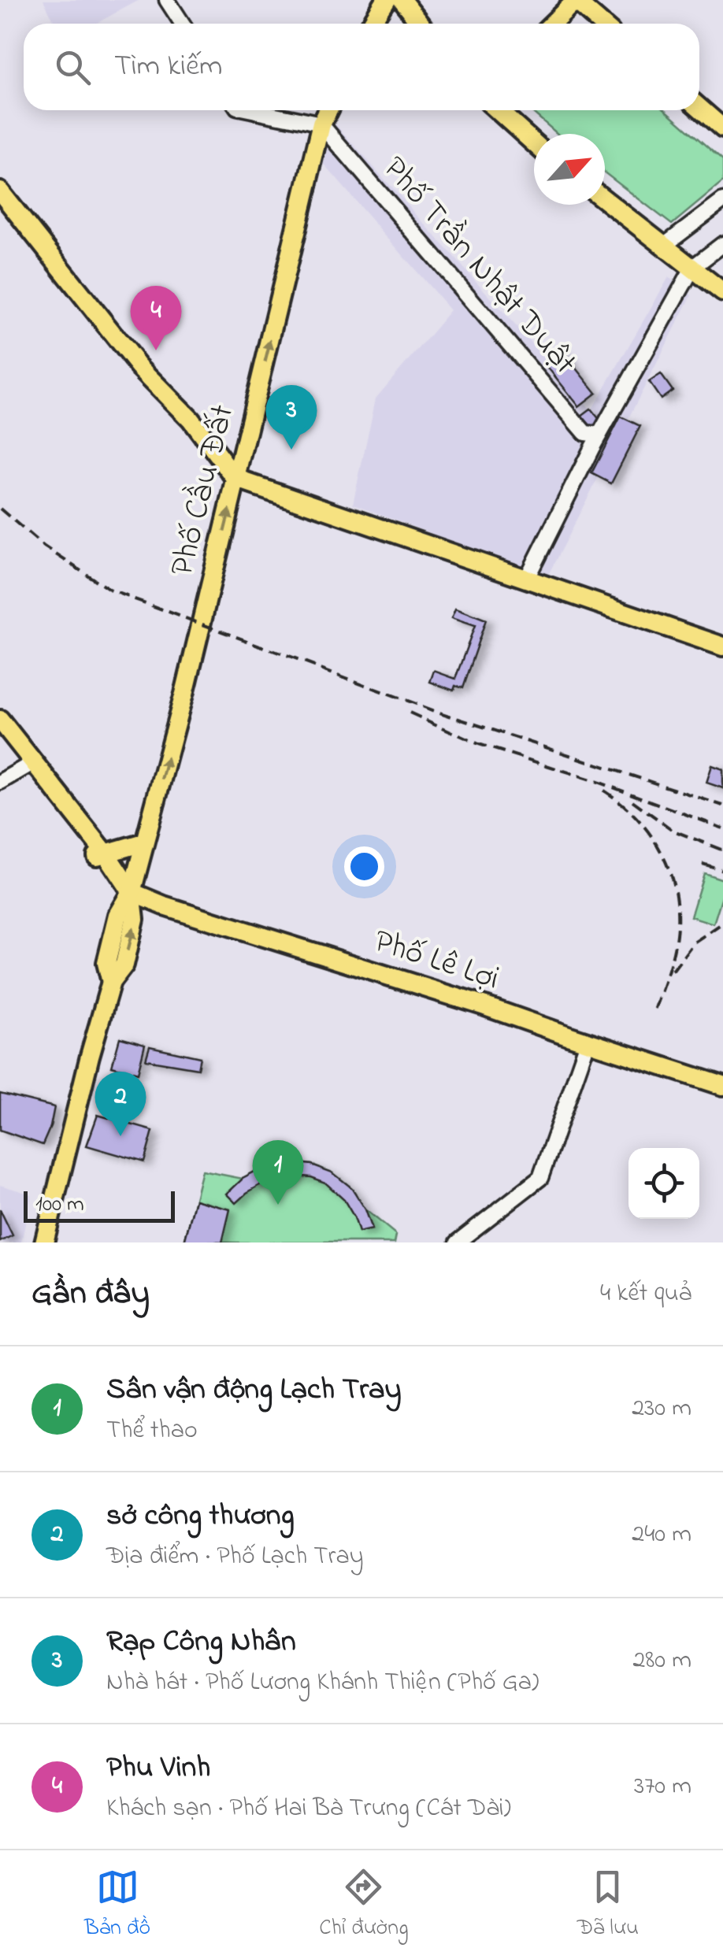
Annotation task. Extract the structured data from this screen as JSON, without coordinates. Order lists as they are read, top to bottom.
{
  "streets": {
    "main road": ["Phố Cầu Đất", "Phố Lê Lợi"],
    "street": ["Phố Trần Nhật Duật"]
  },
  "crossings": [
    ["Phố Trần Nhật Duật", "Phố Cầu Đất"],
    ["Phố Cầu Đất", "Phố Lê Lợi"]
  ],
  "one_way": ["Phố Cầu Đất"],
  "scale_bar": "100 m",
  "north": "top right",
  "page": {
    "search": "Tìm kiếm",
    "pins": [
      "4",
      "3",
      "2",
      "1"
    ],
    "scale": "100 m",
    "heading": ["Gần đây", "4 kết quả"],
    "list": [
      {
        "mark": "1",
        "name": "Sân vận động Lạch Tray",
        "note": "Thể thao",
        "value": "230 m"
      },
      {
        "mark": "2",
        "name": "sở công thương",
        "note": "Địa điểm · Phố Lạch Tray",
        "value": "240 m"
      },
      {
        "mark": "3",
        "name": "Rạp Công Nhân",
        "note": "Nhà hát · Phố Lương Khánh Thiện (Phố Ga)",
        "value": "280 m"
      },
      {
        "mark": "4",
        "name": "Phu Vinh",
        "note": "Khách sạn · Phố Hai Bà Trưng (Cát Dài)",
        "value": "370 m"
      }
    ],
    "nav": ["Bản đồ", "Chỉ đường", "Đã lưu"]
  }
}
